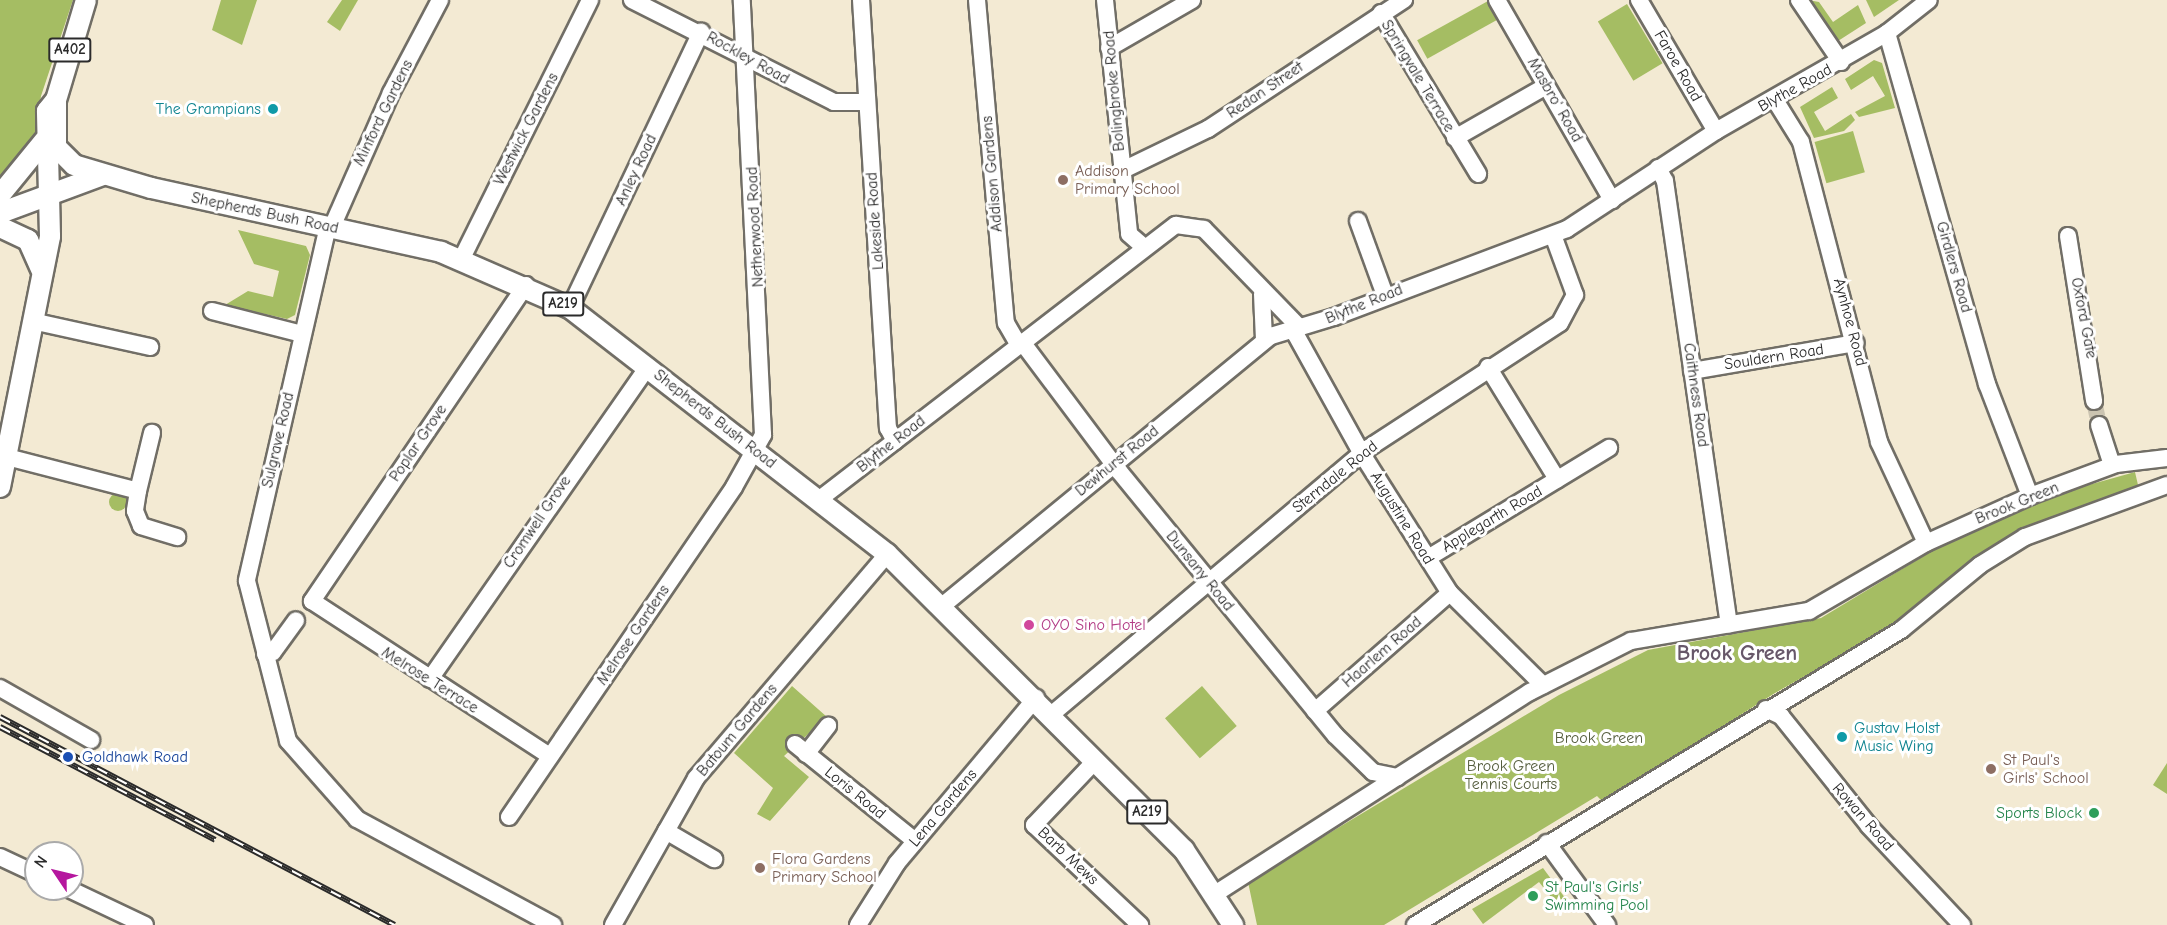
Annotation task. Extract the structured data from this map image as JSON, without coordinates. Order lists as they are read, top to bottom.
{
  "streets": {
    "main road": ["A402", "Shepherds Bush Road", "A219"],
    "street": [
      "Rockley Road",
      "Faroe Road",
      "Springvale Terrace",
      "Blythe Road",
      "Redan Street",
      "Bolingbroke Road",
      "Masbro' Road",
      "Minford Gardens",
      "Westwick Gardens",
      "Anley Road",
      "Addison Gardens",
      "Lakeside Road",
      "Netherwood Road",
      "Girdlers Road",
      "Oxford Gate",
      "Aynhoe Road",
      "Souldern Road",
      "Caithness Road",
      "Sulgrave Road",
      "Poplar Grove",
      "Dewhurst Road",
      "Sterndale Road",
      "Brook Green",
      "Augustine Road",
      "Applegarth Road",
      "Cromwell Grove",
      "Dunsany Road",
      "Melrose Gardens",
      "Haarlem Road",
      "Melrose Terrace",
      "Batoum Gardens",
      "Loris Road",
      "Lena Gardens",
      "Rowan Road",
      "Barb Mews"
    ]
  },
  "crossings": [
    ["A402", "A219"],
    ["Rockley Road", "Anley Road"],
    ["Rockley Road", "Lakeside Road"],
    ["Rockley Road", "Netherwood Road"],
    ["Faroe Road", "Blythe Road"],
    ["Springvale Terrace", "Redan Street"],
    ["Springvale Terrace", "Masbro' Road"],
    ["Blythe Road", "Bolingbroke Road"],
    ["Blythe Road", "Masbro' Road"],
    ["Blythe Road", "Addison Gardens"],
    ["Blythe Road", "Shepherds Bush Road"],
    ["Blythe Road", "Lakeside Road"],
    ["Blythe Road", "Girdlers Road"],
    ["Blythe Road", "Aynhoe Road"],
    ["Blythe Road", "Caithness Road"],
    ["Blythe Road", "Dewhurst Road"],
    ["Blythe Road", "Sterndale Road"],
    ["Blythe Road", "Augustine Road"],
    ["Blythe Road", "Dunsany Road"],
    ["Redan Street", "Bolingbroke Road"],
    ["Minford Gardens", "Shepherds Bush Road"],
    ["Minford Gardens", "Sulgrave Road"],
    ["Westwick Gardens", "Shepherds Bush Road"],
    ["Anley Road", "Shepherds Bush Road"],
    ["Addison Gardens", "Dunsany Road"],
    ["Shepherds Bush Road", "Netherwood Road"],
    ["Shepherds Bush Road", "A219"],
    ["Shepherds Bush Road", "Sulgrave Road"],
    ["Shepherds Bush Road", "Poplar Grove"],
    ["Shepherds Bush Road", "Dewhurst Road"],
    ["Shepherds Bush Road", "Sterndale Road"],
    ["Shepherds Bush Road", "Brook Green"],
    ["Shepherds Bush Road", "Cromwell Grove"],
    ["Shepherds Bush Road", "Melrose Gardens"],
    ["Shepherds Bush Road", "Batoum Gardens"],
    ["Shepherds Bush Road", "Lena Gardens"],
    ["Shepherds Bush Road", "Barb Mews"],
    ["Netherwood Road", "Melrose Gardens"],
    ["Girdlers Road", "Brook Green"],
    ["Aynhoe Road", "Souldern Road"],
    ["Aynhoe Road", "Brook Green"],
    ["Souldern Road", "Caithness Road"],
    ["Caithness Road", "Brook Green"],
    ["Poplar Grove", "Melrose Terrace"],
    ["Dewhurst Road", "Augustine Road"],
    ["Dewhurst Road", "Dunsany Road"],
    ["Sterndale Road", "Augustine Road"],
    ["Sterndale Road", "Applegarth Road"],
    ["Sterndale Road", "Dunsany Road"],
    ["Brook Green", "Augustine Road"],
    ["Brook Green", "Dunsany Road"],
    ["Brook Green", "Rowan Road"],
    ["Augustine Road", "Applegarth Road"],
    ["Augustine Road", "Haarlem Road"],
    ["Cromwell Grove", "Melrose Terrace"],
    ["Dunsany Road", "Haarlem Road"],
    ["Melrose Gardens", "Melrose Terrace"],
    ["Loris Road", "Lena Gardens"]
  ],
  "districts": ["Brook Green"],
  "parks": ["Brook Green", "Brook Green Tennis Courts"],
  "places": [
    "The Grampians",
    "Addison Primary School",
    "OYO Sino Hotel",
    "Gustav Holst Music Wing",
    "Goldhawk Road",
    "St Paul's Girls' School",
    "Sports Block",
    "Flora Gardens Primary School",
    "St Paul's Girls' Swimming Pool"
  ],
  "north": "top left"
}
